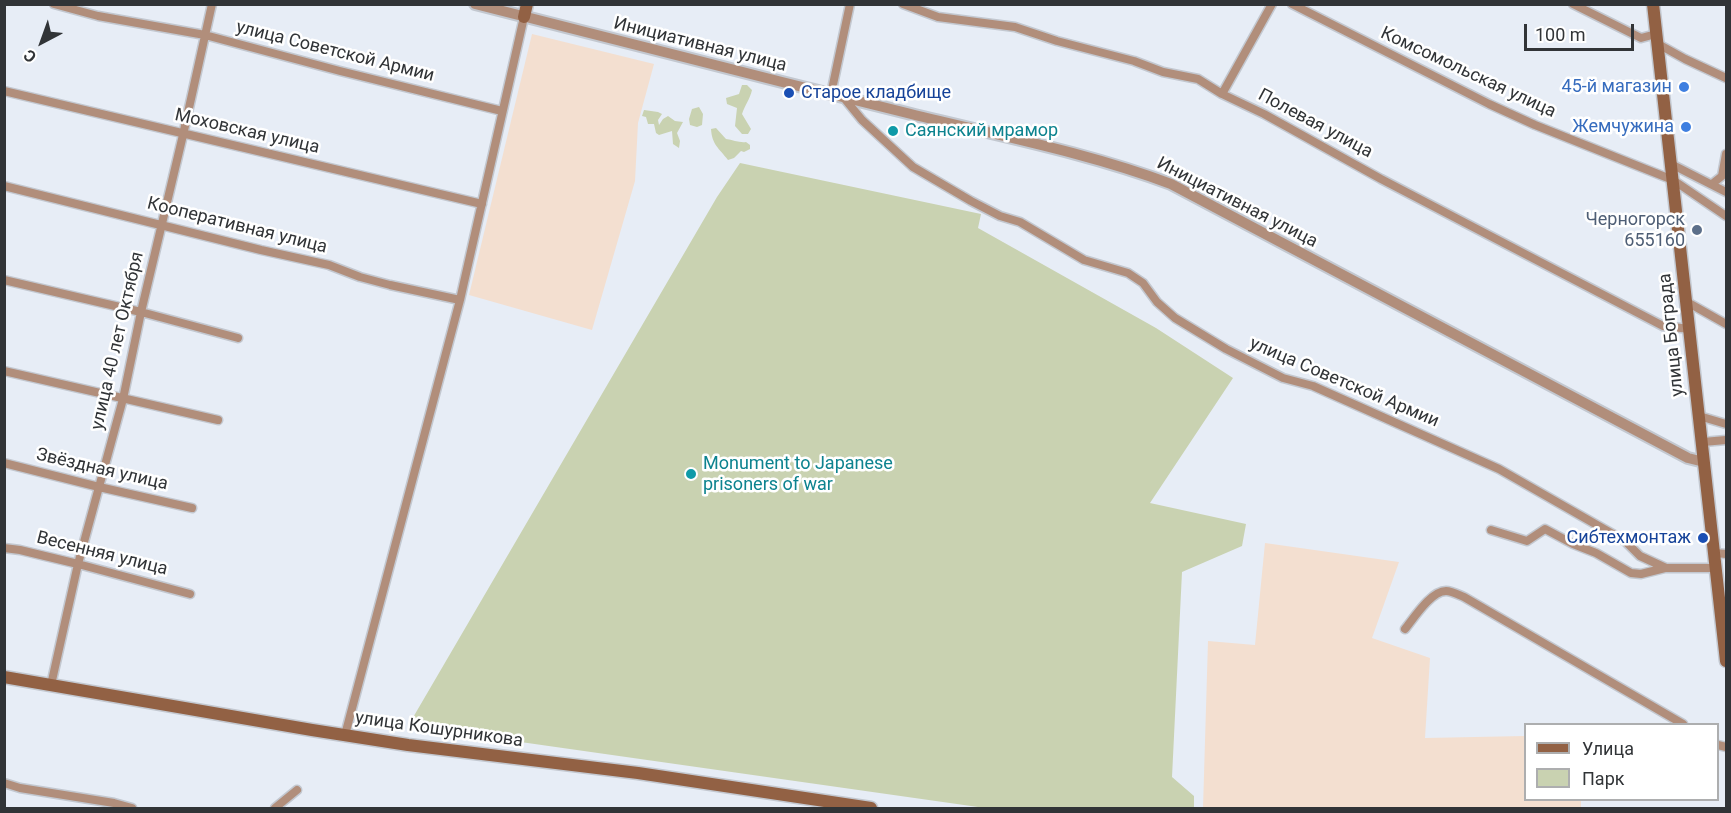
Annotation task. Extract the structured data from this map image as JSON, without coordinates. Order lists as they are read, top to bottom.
{
  "streets": {
    "main road": ["улица Бограда", "улица Кошурникова"],
    "street": [
      "Инициативная улица",
      "улица Советской Армии",
      "Комсомольская улица",
      "Полевая улица",
      "Моховская улица",
      "Кооперативная улица",
      "улица 40 лет Октября",
      "Звёздная улица",
      "Весенняя улица"
    ]
  },
  "crossings": [
    ["Инициативная улица", "улица Советской Армии"],
    ["Инициативная улица", "улица Бограда"],
    ["улица Советской Армии", "улица Бограда"],
    ["улица Советской Армии", "улица 40 лет Октября"],
    ["Комсомольская улица", "улица Бограда"],
    ["Полевая улица", "улица Бограда"],
    ["Моховская улица", "улица 40 лет Октября"],
    ["Кооперативная улица", "улица 40 лет Октября"],
    ["улица 40 лет Октября", "Звёздная улица"],
    ["улица 40 лет Октября", "Весенняя улица"],
    ["улица 40 лет Октября", "улица Кошурникова"]
  ],
  "places": [
    "45-й магазин",
    "Старое кладбище",
    "Жемчужина",
    "Саянский мрамор",
    "Черногорск 655160",
    "Monument to Japanese prisoners of war",
    "Сибтехмонтаж"
  ],
  "legend": ["Улица", "Парк"],
  "scale_bar": "100 m",
  "north": "bottom left"
}
